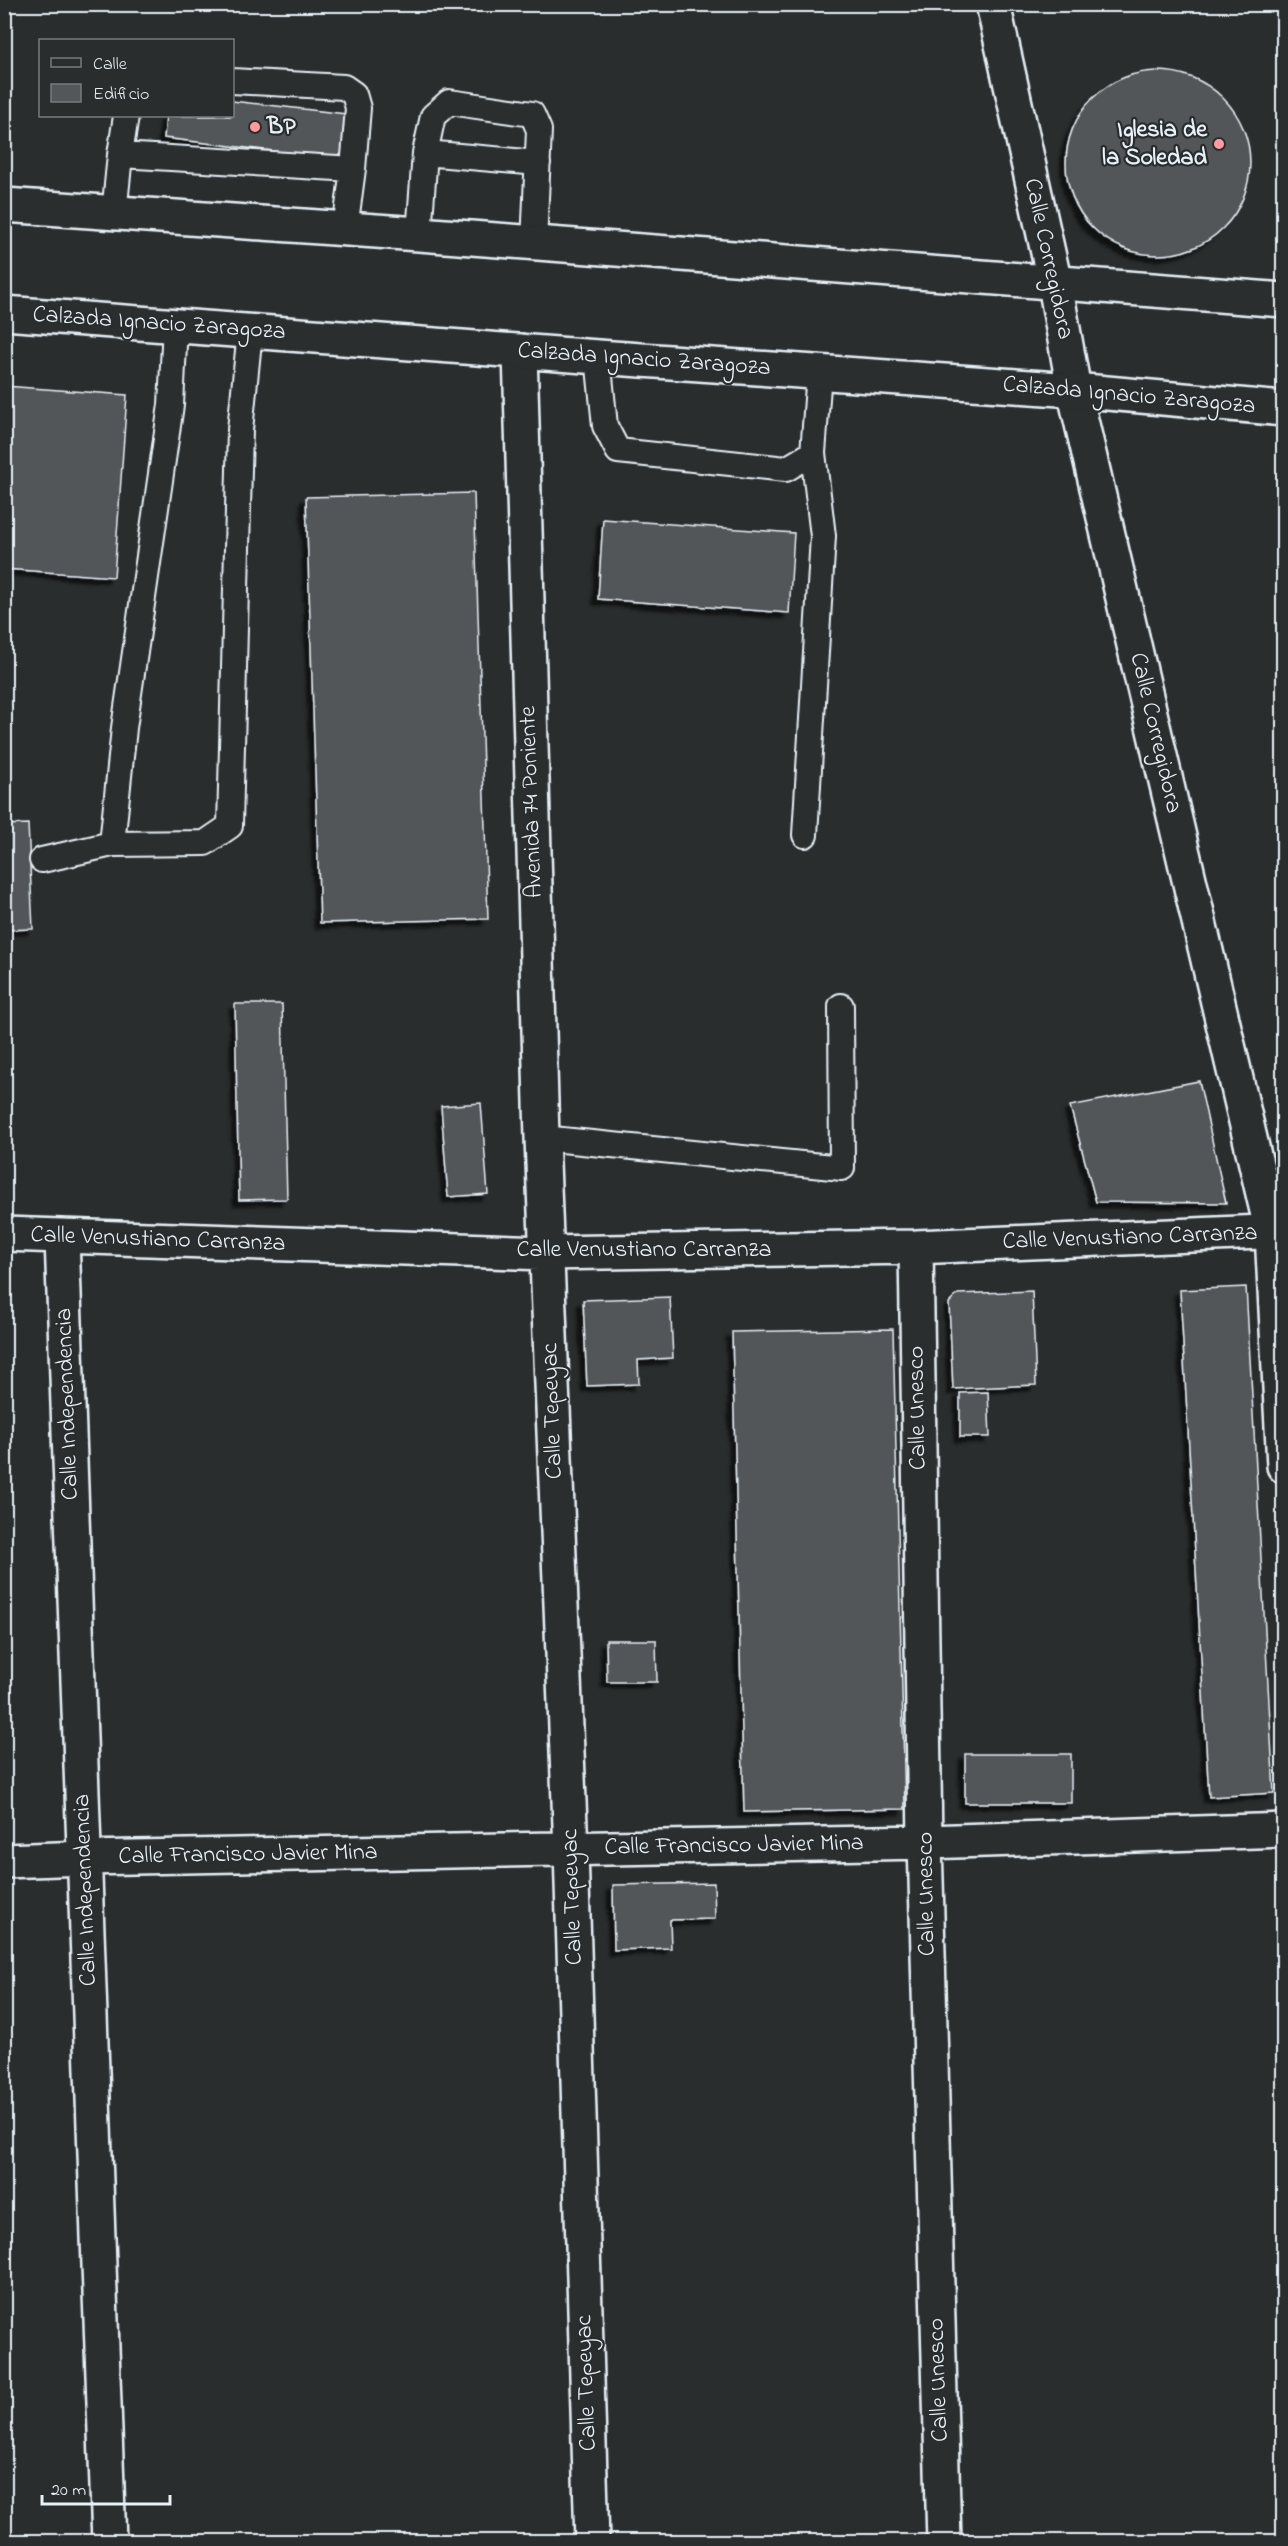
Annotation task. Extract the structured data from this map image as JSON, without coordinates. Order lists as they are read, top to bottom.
{
  "streets": {
    "street": [
      "Calle Corregidora",
      "Calzada Ignacio Zaragoza",
      "Avenida 74 Poniente",
      "Calle Venustiano Carranza",
      "Calle Independencia",
      "Calle Unesco",
      "Calle Tepeyac",
      "Calle Francisco Javier Mina"
    ]
  },
  "crossings": [
    ["Calle Corregidora", "Calzada Ignacio Zaragoza"],
    ["Calle Corregidora", "Calle Venustiano Carranza"],
    ["Calzada Ignacio Zaragoza", "Avenida 74 Poniente"],
    ["Avenida 74 Poniente", "Calle Venustiano Carranza"],
    ["Avenida 74 Poniente", "Calle Tepeyac"],
    ["Calle Venustiano Carranza", "Calle Independencia"],
    ["Calle Venustiano Carranza", "Calle Unesco"],
    ["Calle Venustiano Carranza", "Calle Tepeyac"],
    ["Calle Independencia", "Calle Francisco Javier Mina"],
    ["Calle Unesco", "Calle Francisco Javier Mina"],
    ["Calle Tepeyac", "Calle Francisco Javier Mina"]
  ],
  "places": ["BP", "Iglesia de la Soledad"],
  "legend": ["Calle", "Edificio"],
  "scale_bar": "20 m"
}
